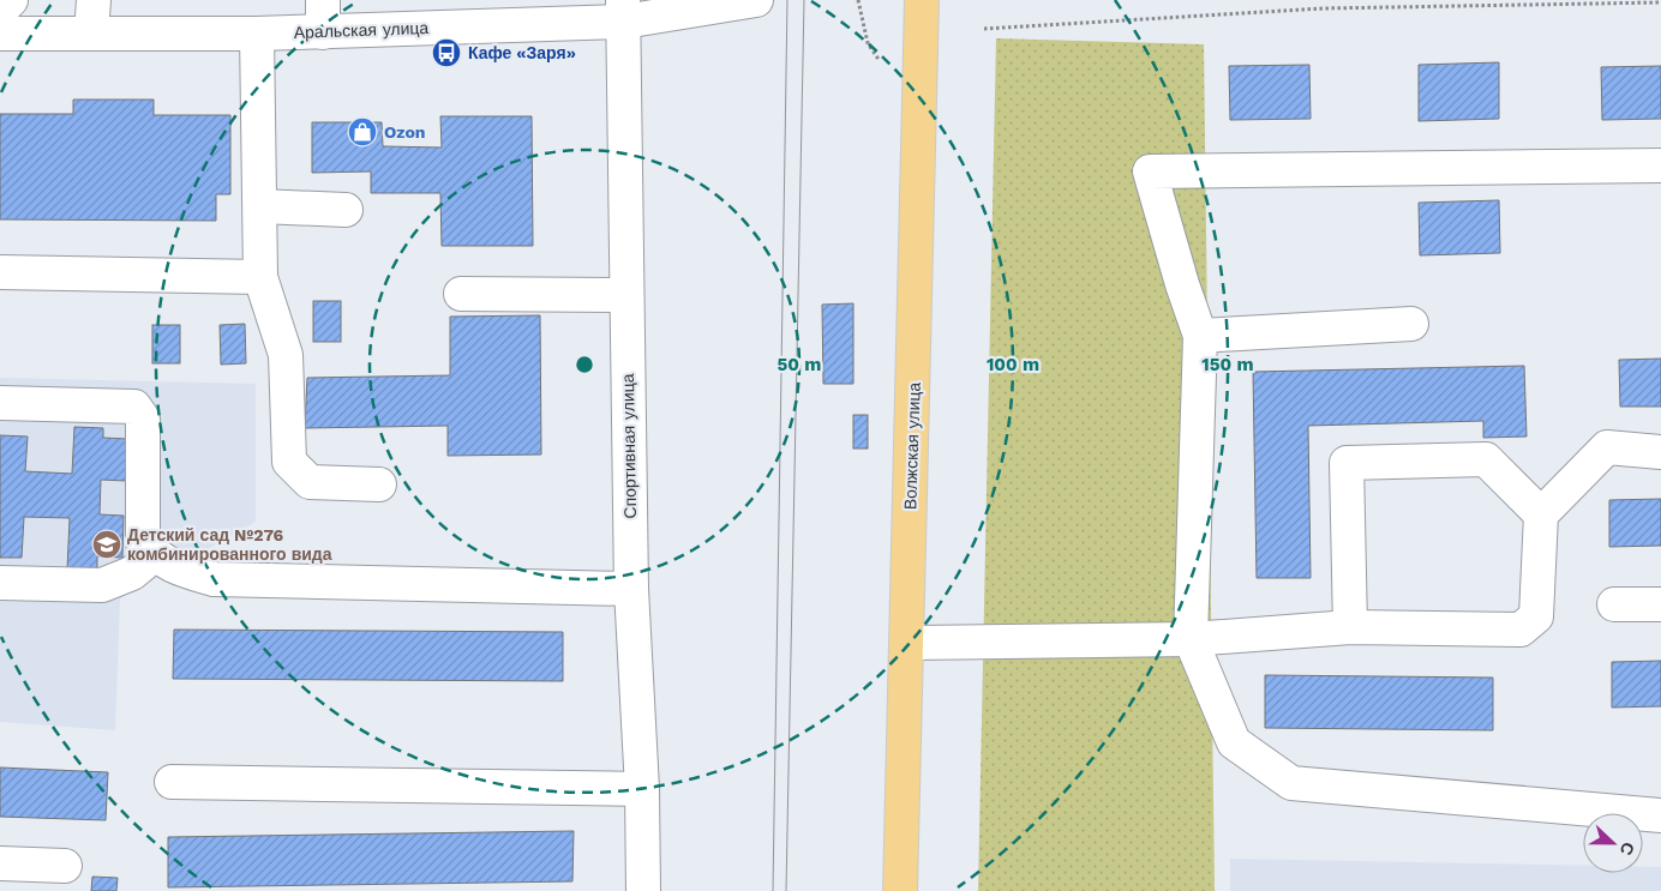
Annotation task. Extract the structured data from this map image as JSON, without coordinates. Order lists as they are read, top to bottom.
{
  "streets": {
    "main road": ["Волжская улица"],
    "street": ["Аральская улица", "Спортивная улица"]
  },
  "crossings": [
    ["Аральская улица", "Спортивная улица"]
  ],
  "places": {
    "bus stop": ["Кафе «Заря»"],
    "shop": ["Ozon"],
    "school or university": ["Детский сад №276 комбинированного вида"]
  },
  "north": "right",
  "rings": ["50 m", "100 m", "150 m"]
}
